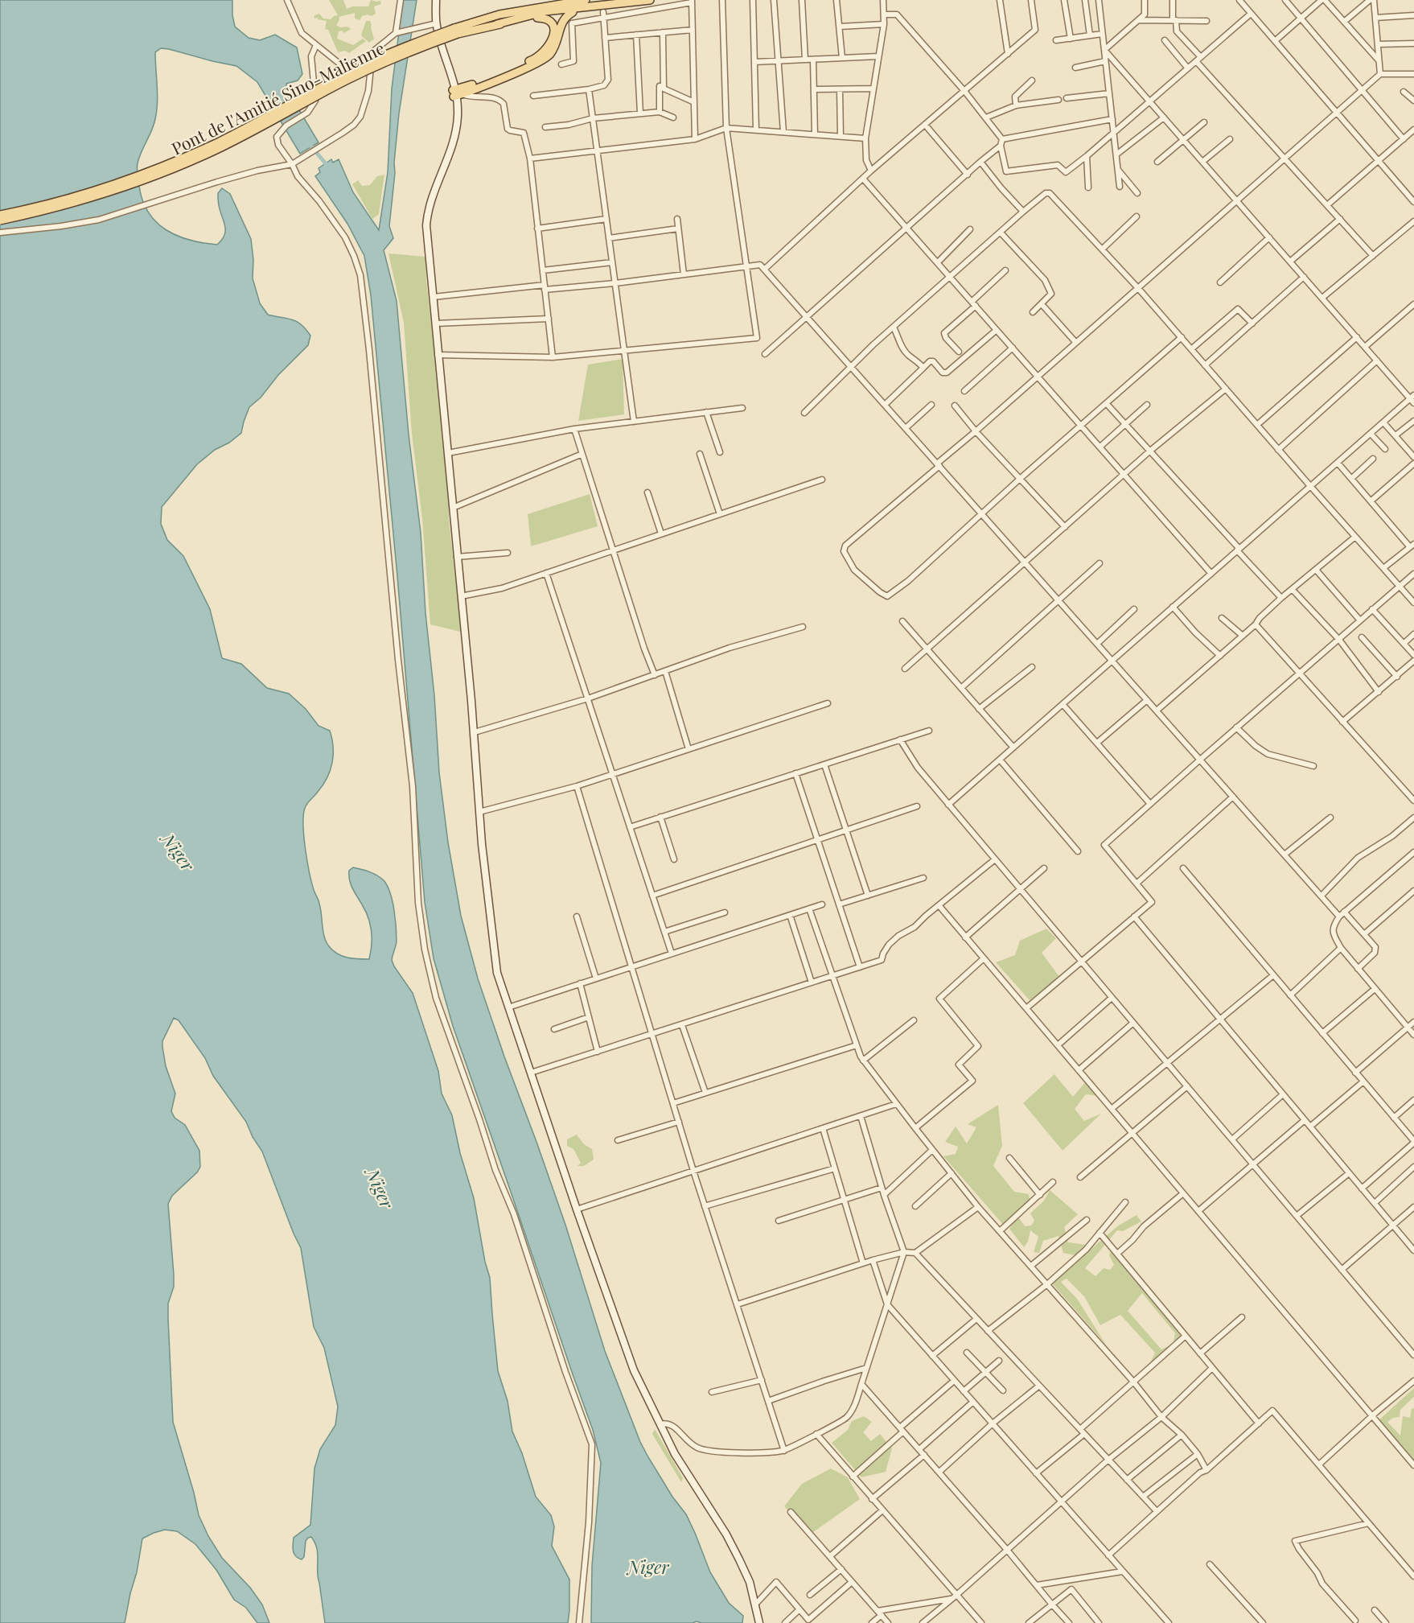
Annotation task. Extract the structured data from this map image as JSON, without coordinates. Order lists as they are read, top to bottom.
{
  "streets": {
    "main road": ["Pont de l'Amitié Sino-Malienne"]
  },
  "water": ["Niger"]
}
